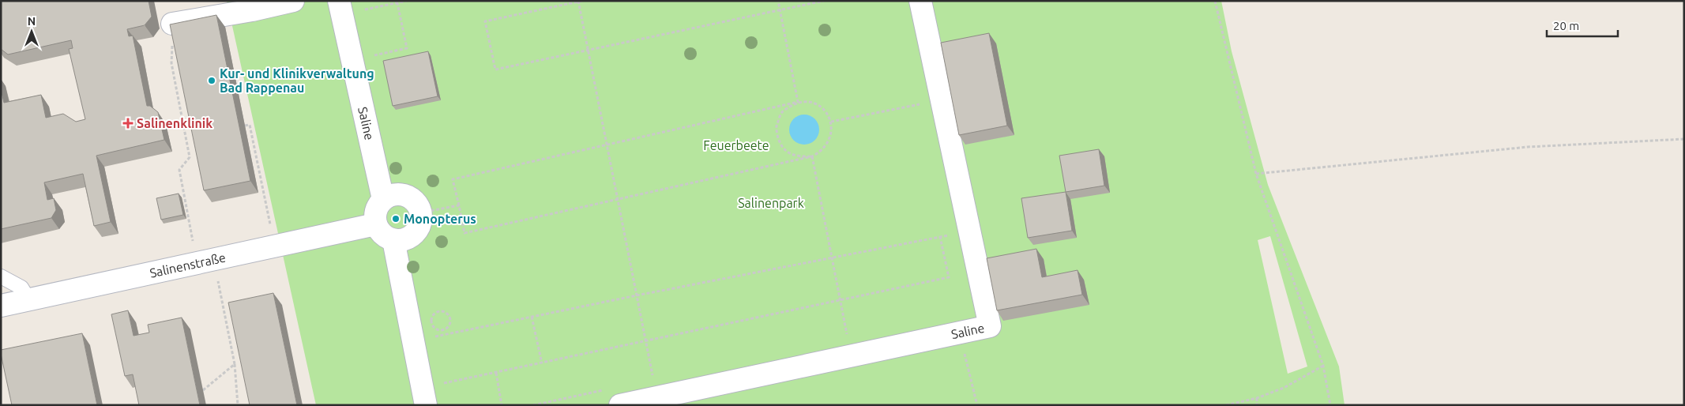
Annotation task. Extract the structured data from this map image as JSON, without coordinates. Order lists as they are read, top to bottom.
{
  "streets": {
    "street": ["Saline", "Salinenstraße"]
  },
  "crossings": [
    ["Saline", "Salinenstraße"]
  ],
  "parks": ["Feuerbeete", "Salinenpark"],
  "places": {
    "other": ["Kur- und Klinikverwaltung Bad Rappenau", "Monopterus"],
    "health": ["Salinenklinik"]
  },
  "scale_bar": "20 m",
  "north": "top"
}
